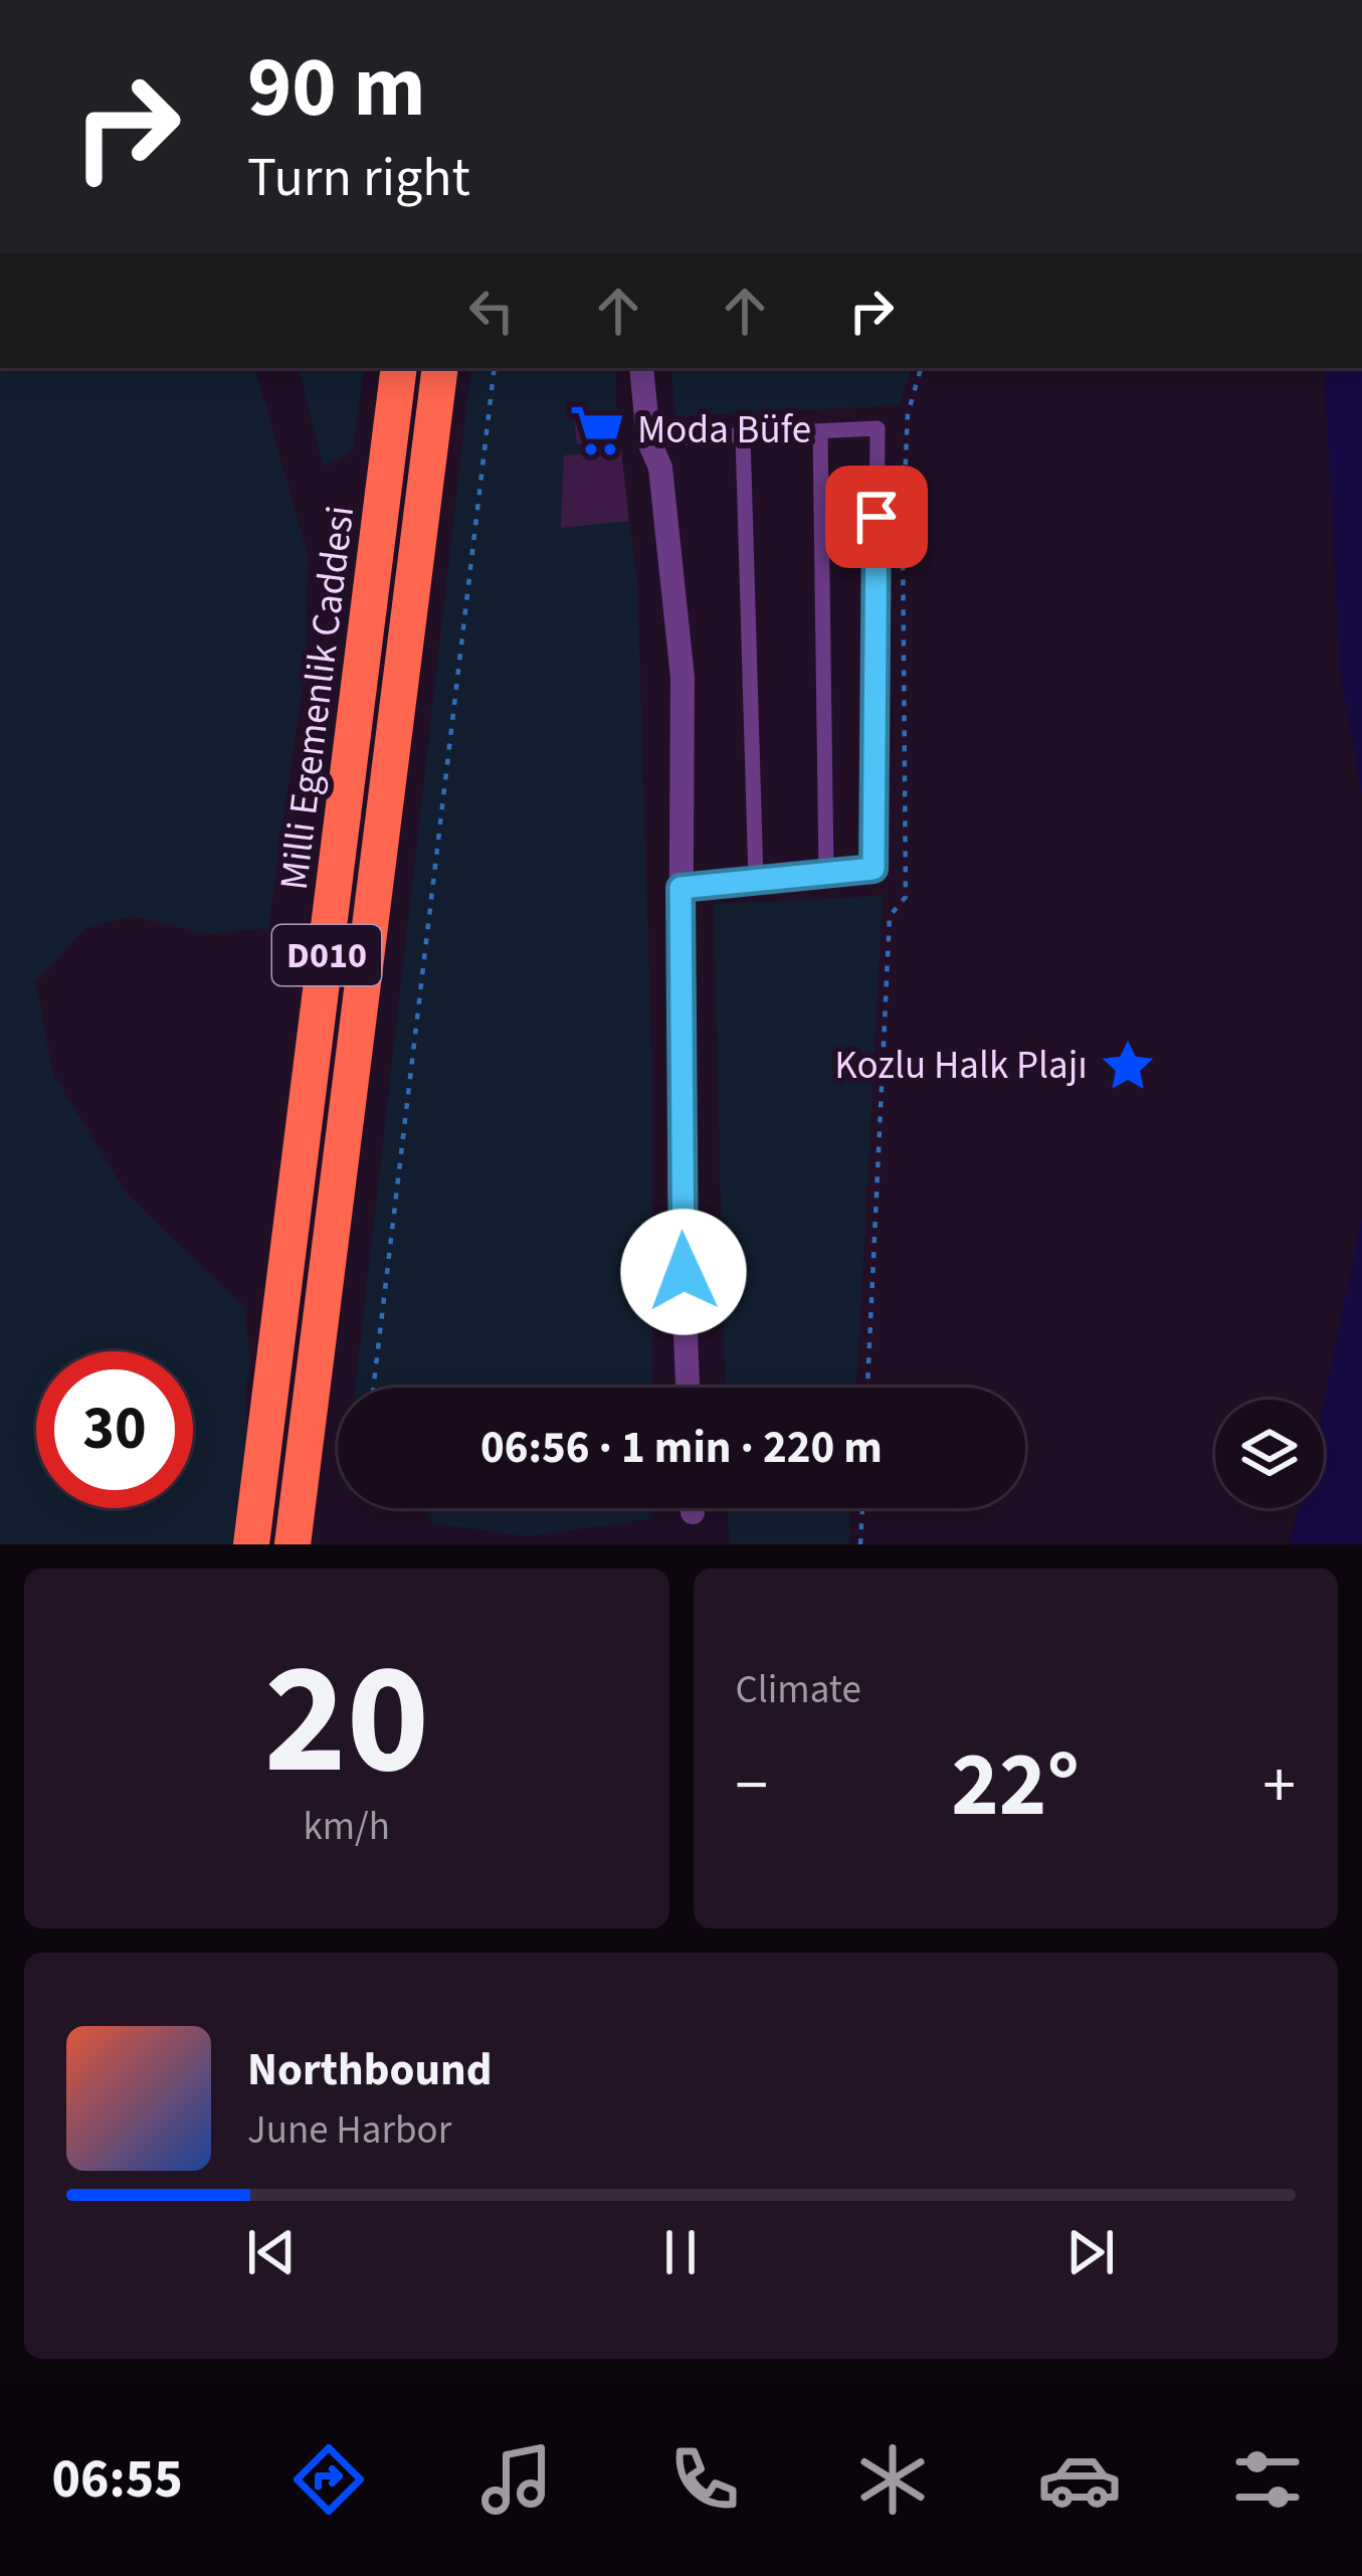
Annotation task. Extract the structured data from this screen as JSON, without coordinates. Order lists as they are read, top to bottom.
{
  "streets": {
    "highway": ["Milli Egemenlik Caddesi", "D010"]
  },
  "places": {
    "supermarket": ["Moda Büfe"],
    "place": ["Kozlu Halk Plajı"]
  },
  "page": {
    "turn": ["90 m", "Turn right"],
    "limit": "30",
    "trip": "06:56 · 1 min · 220 m",
    "tile": [
      ["20", "km/h"],
      "Climate"
    ],
    "heat": ["−", "22°", "+"],
    "song": ["Northbound", "June Harbor"],
    "tabs": "06:55"
  }
}
